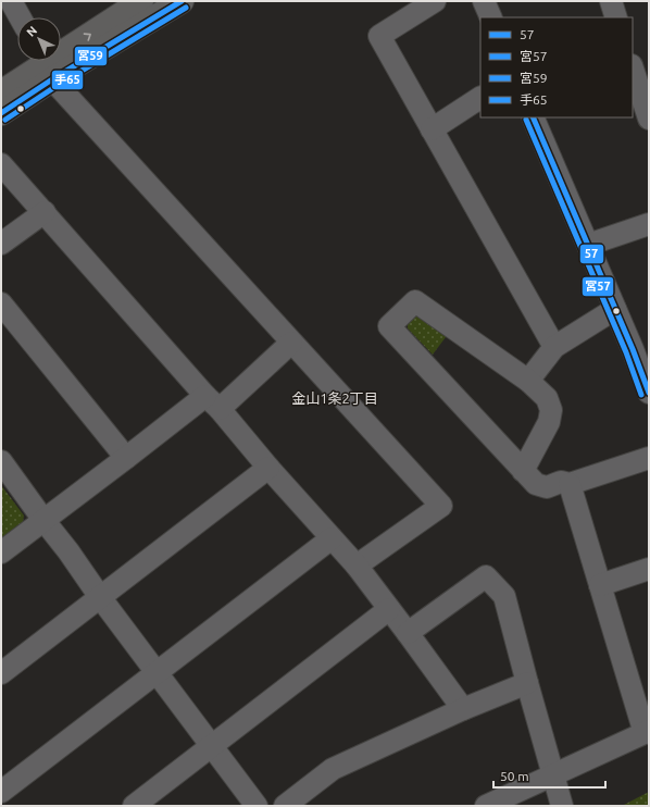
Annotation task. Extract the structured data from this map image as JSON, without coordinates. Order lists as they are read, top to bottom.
{
  "districts": ["金山1条2丁目"],
  "lines": [
    "transit line 宮59",
    "transit line 手65",
    "transit line 57",
    "transit line 宮57"
  ],
  "legend": [
    "57",
    "宮57",
    "宮59",
    "手65"
  ],
  "scale_bar": "50 m",
  "north": "top left"
}
